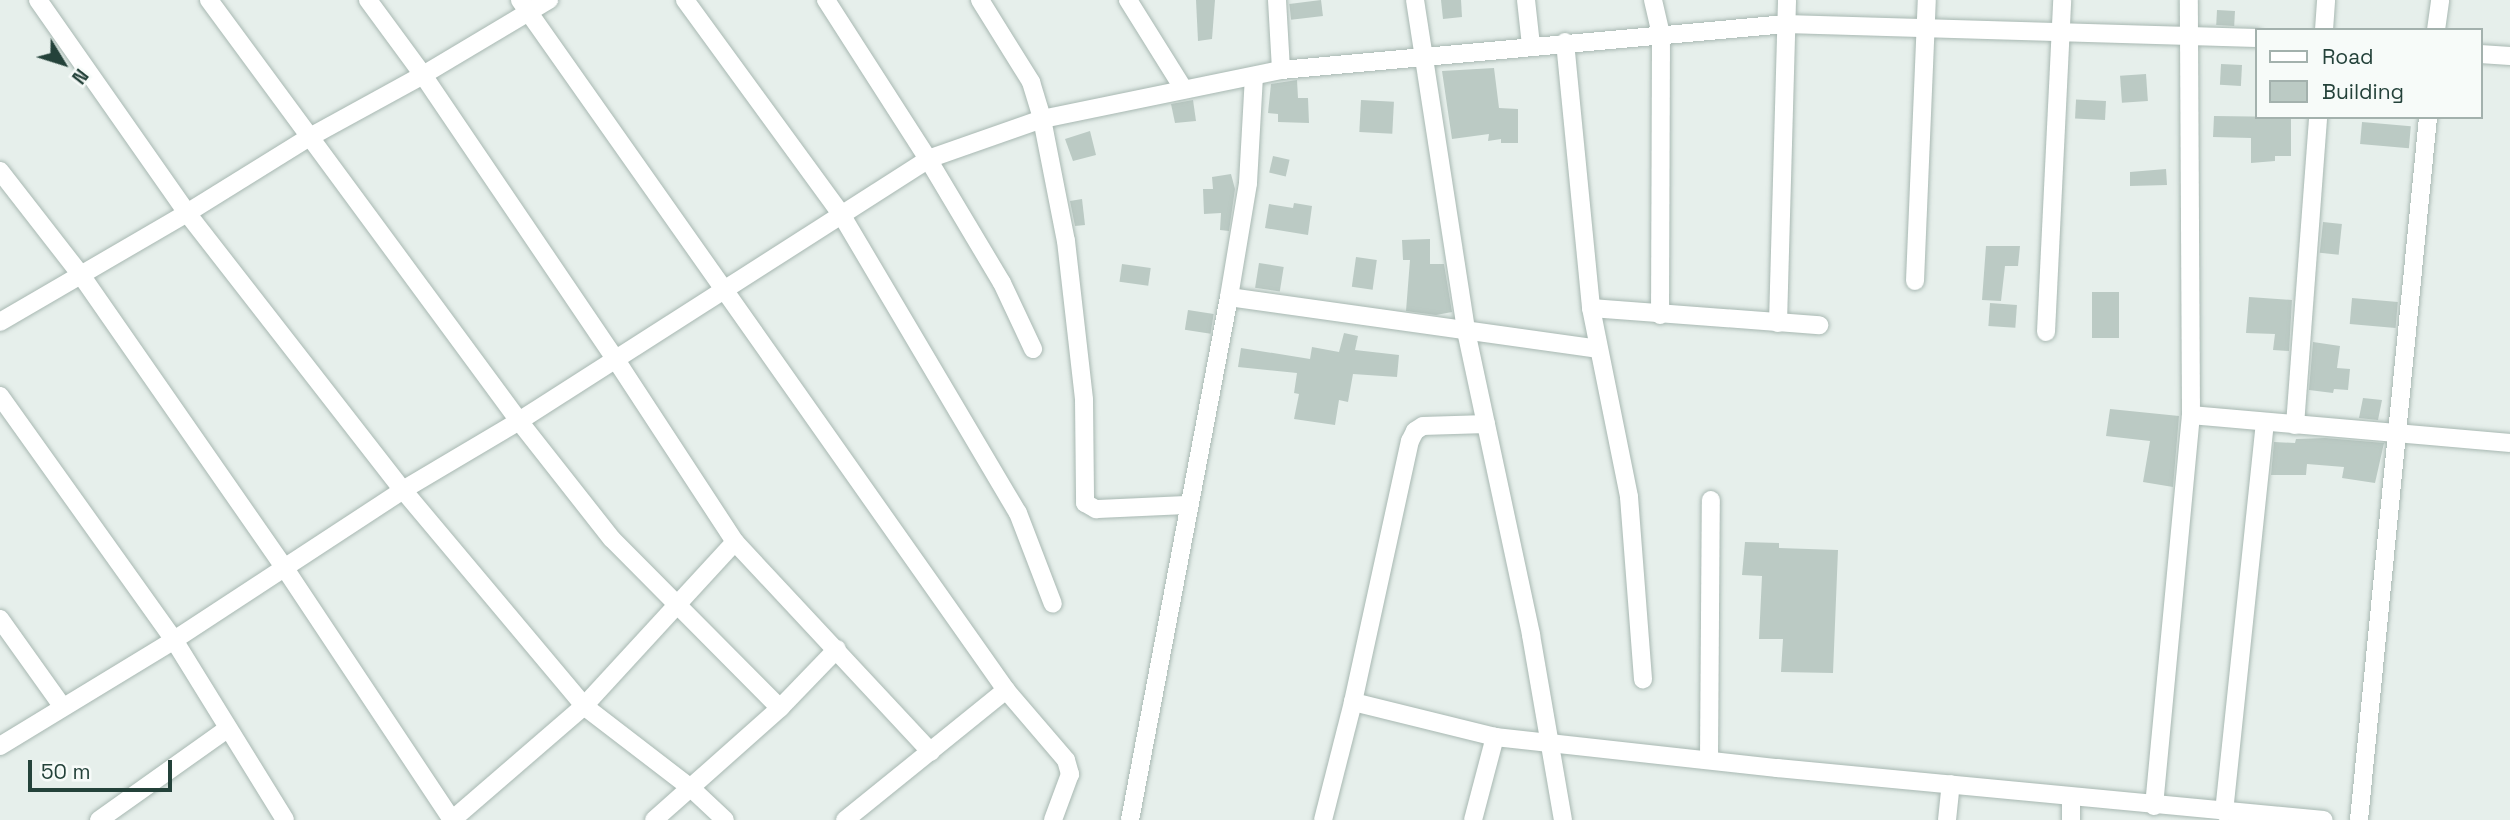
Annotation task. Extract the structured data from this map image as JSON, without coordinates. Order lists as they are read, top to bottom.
{
  "legend": ["Road", "Building"],
  "scale_bar": "50 m",
  "north": "bottom right"
}
